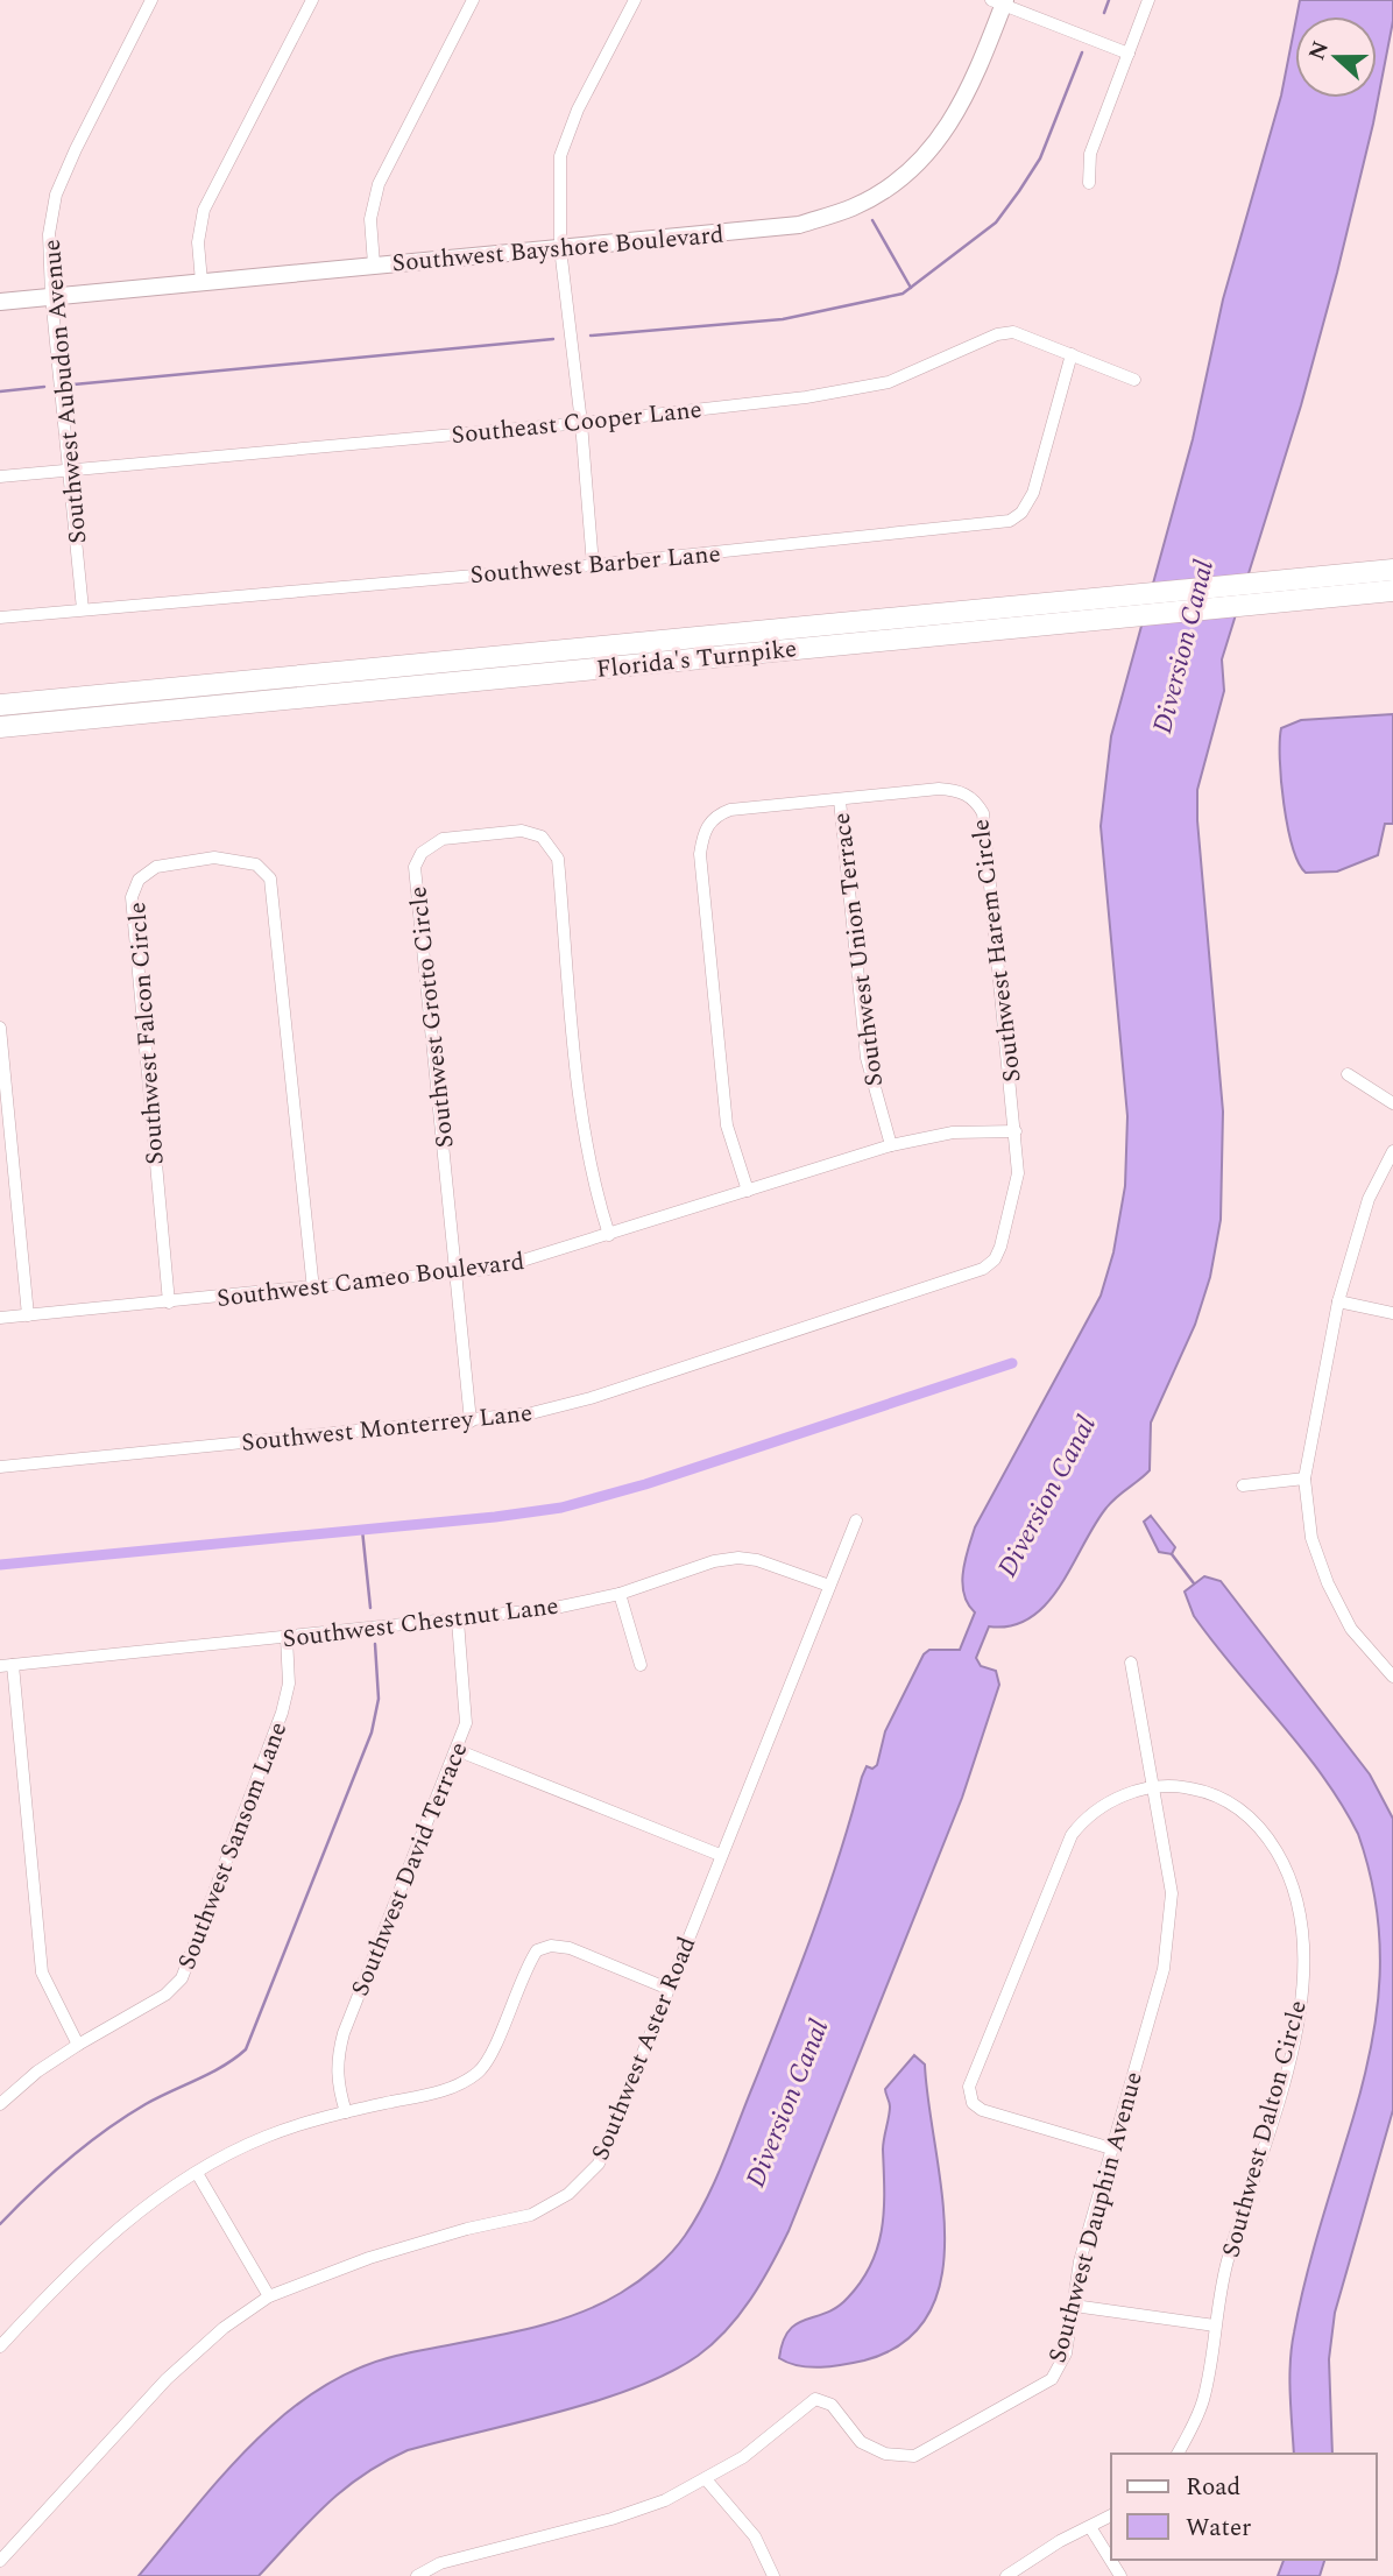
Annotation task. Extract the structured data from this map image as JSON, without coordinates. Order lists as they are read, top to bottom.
{
  "streets": {
    "highway": ["Florida's Turnpike"],
    "street": [
      "Southwest Bayshore Boulevard",
      "Southwest Aubudon Avenue",
      "Southeast Cooper Lane",
      "Southwest Barber Lane",
      "Southwest Union Terrace",
      "Southwest Harem Circle",
      "Southwest Grotto Circle",
      "Southwest Falcon Circle",
      "Southwest Cameo Boulevard",
      "Southwest Monterrey Lane",
      "Southwest Chestnut Lane",
      "Southwest Sansom Lane",
      "Southwest David Terrace",
      "Southwest Aster Road",
      "Southwest Dalton Circle",
      "Southwest Dauphin Avenue"
    ]
  },
  "crossings": [
    ["Southwest Bayshore Boulevard", "Southwest Aubudon Avenue"],
    ["Southwest Aubudon Avenue", "Southeast Cooper Lane"],
    ["Southwest Aubudon Avenue", "Southwest Barber Lane"],
    ["Southeast Cooper Lane", "Southwest Barber Lane"],
    ["Southwest Union Terrace", "Southwest Harem Circle"],
    ["Southwest Union Terrace", "Southwest Cameo Boulevard"],
    ["Southwest Harem Circle", "Southwest Cameo Boulevard"],
    ["Southwest Harem Circle", "Southwest Monterrey Lane"],
    ["Southwest Grotto Circle", "Southwest Cameo Boulevard"],
    ["Southwest Grotto Circle", "Southwest Monterrey Lane"],
    ["Southwest Falcon Circle", "Southwest Cameo Boulevard"],
    ["Southwest Chestnut Lane", "Southwest Sansom Lane"],
    ["Southwest Chestnut Lane", "Southwest David Terrace"],
    ["Southwest Chestnut Lane", "Southwest Aster Road"],
    ["Southwest Dalton Circle", "Southwest Dauphin Avenue"]
  ],
  "water": ["Diversion Canal"],
  "legend": ["Road", "Water"],
  "north": "left"
}
